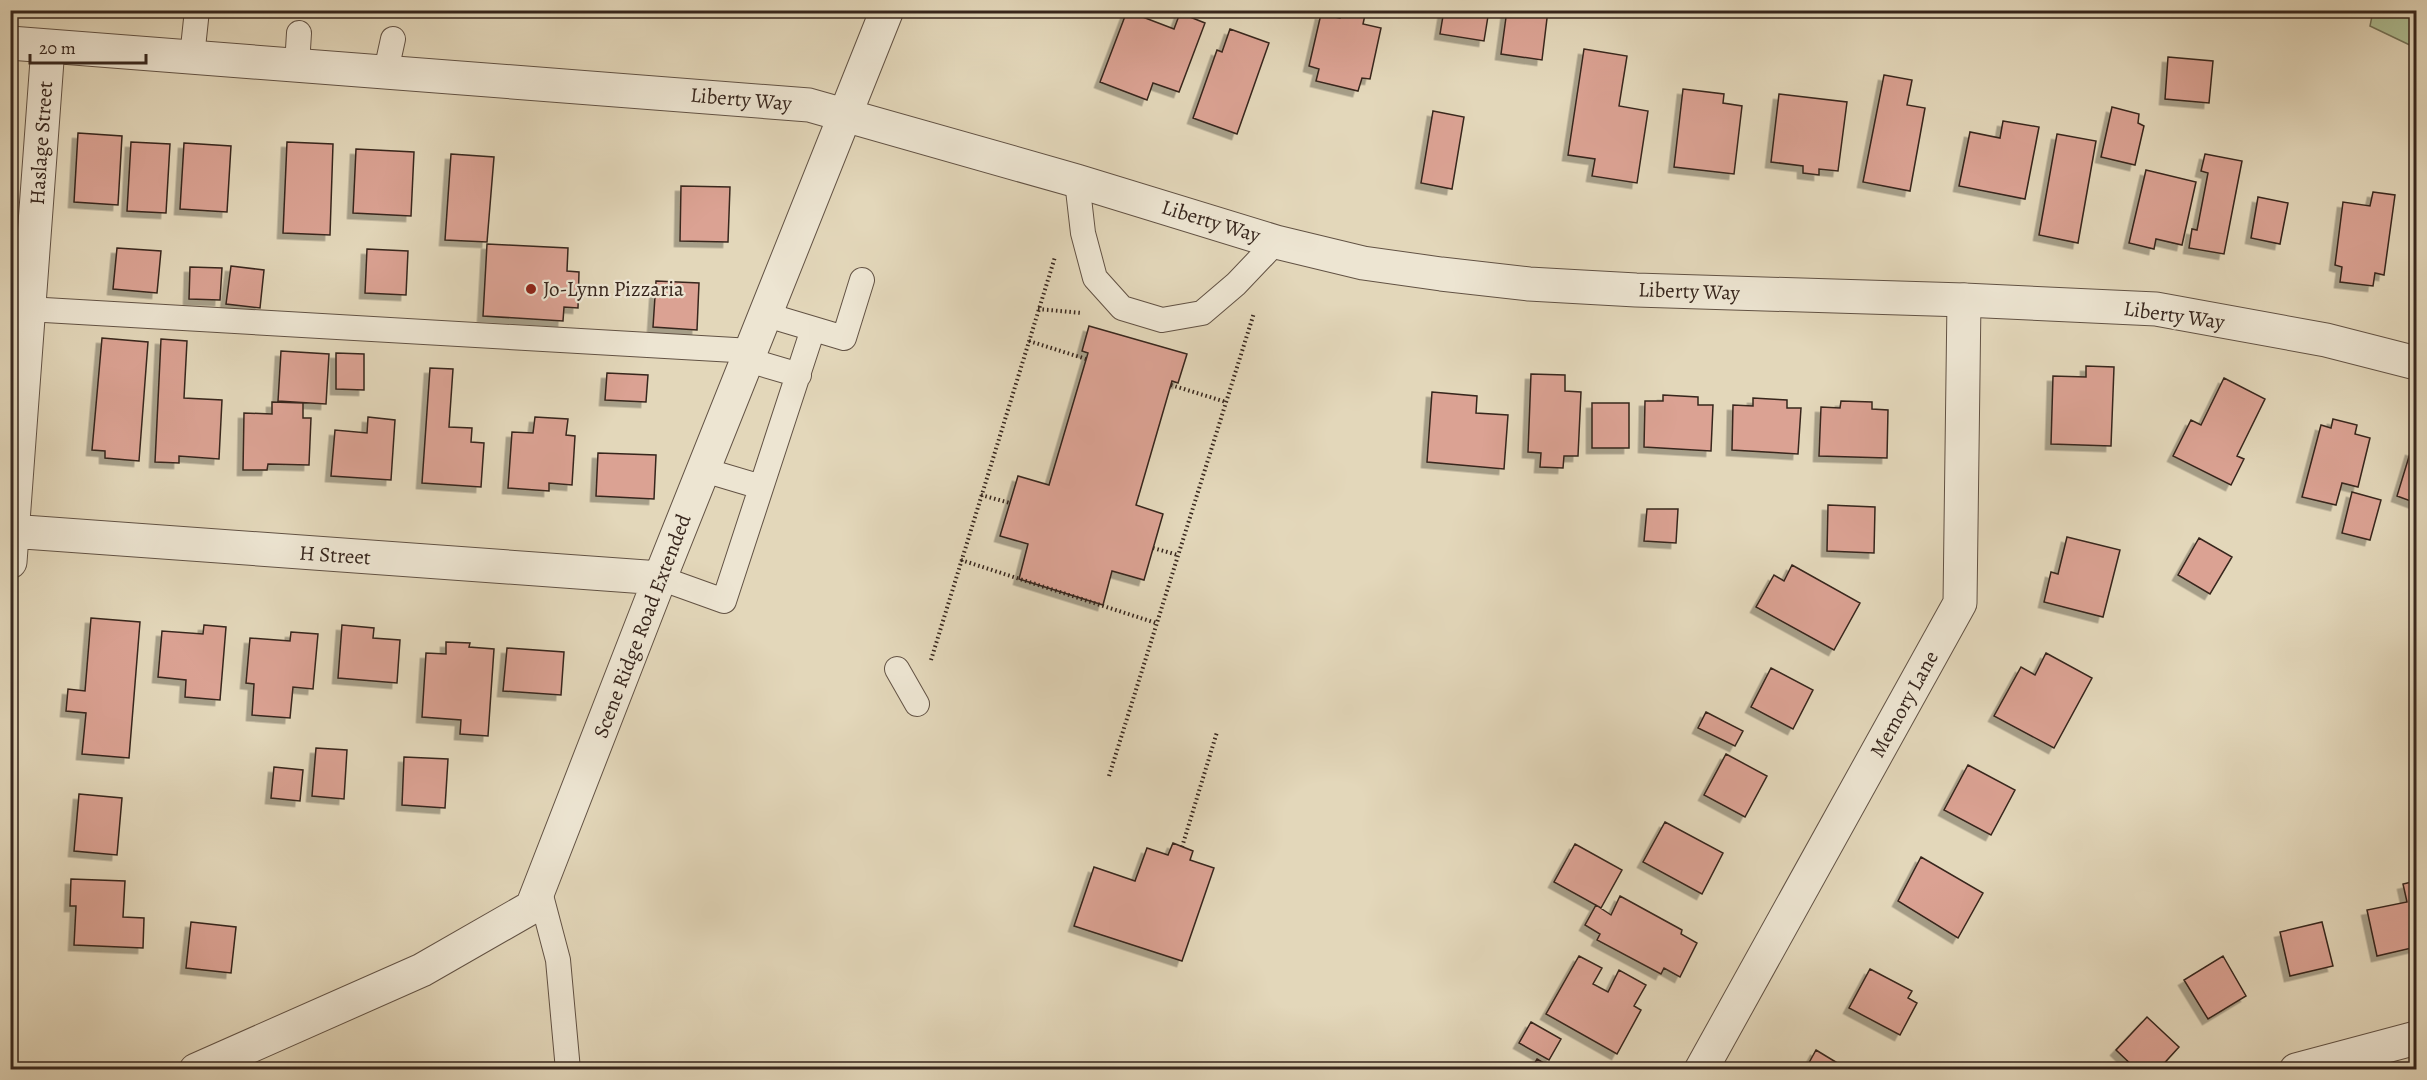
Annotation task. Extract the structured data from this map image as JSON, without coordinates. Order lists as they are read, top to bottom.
{
  "streets": {
    "street": [
      "Liberty Way",
      "Haslage Street",
      "H Street",
      "Scene Ridge Road Extended",
      "Memory Lane"
    ]
  },
  "crossings": [
    ["Liberty Way", "Haslage Street"],
    ["Liberty Way", "Scene Ridge Road Extended"],
    ["Liberty Way", "Memory Lane"],
    ["Haslage Street", "H Street"],
    ["H Street", "Scene Ridge Road Extended"]
  ],
  "places": ["Jo-Lynn Pizzaria"],
  "scale_bar": "20 m"
}
